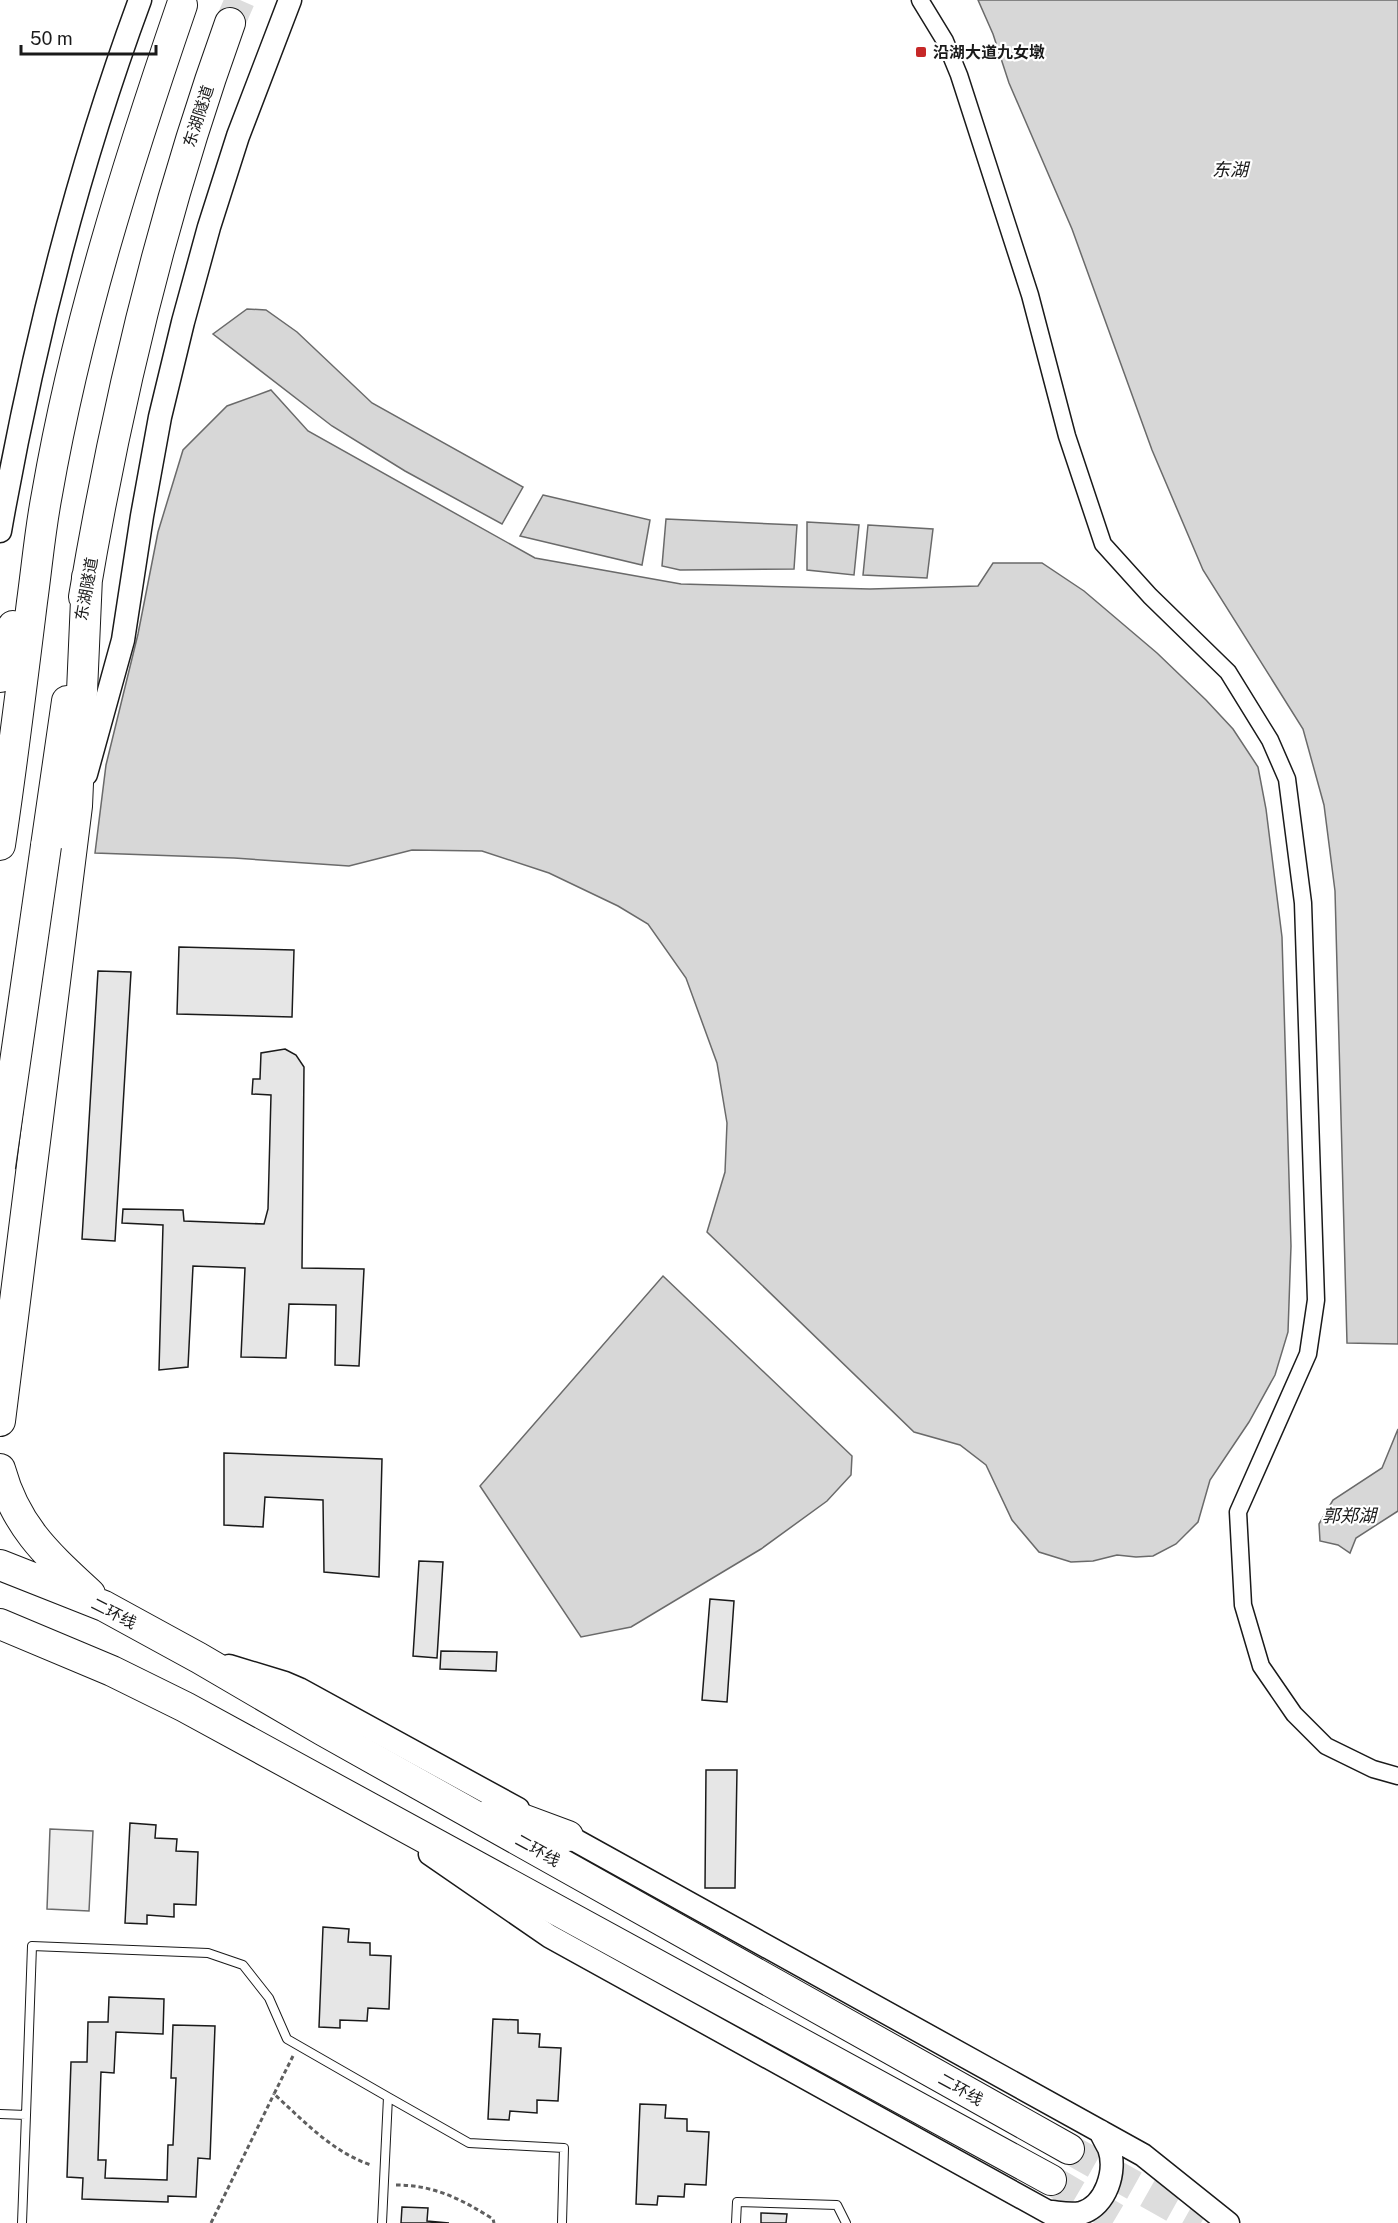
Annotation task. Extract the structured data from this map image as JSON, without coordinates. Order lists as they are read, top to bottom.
{
  "streets": {
    "highway": ["东湖隧道", "二环线"]
  },
  "water": ["东湖", "郭郑湖"],
  "places": {
    "transit": ["沿湖大道九女墩"]
  },
  "scale_bar": "50 m"
}
